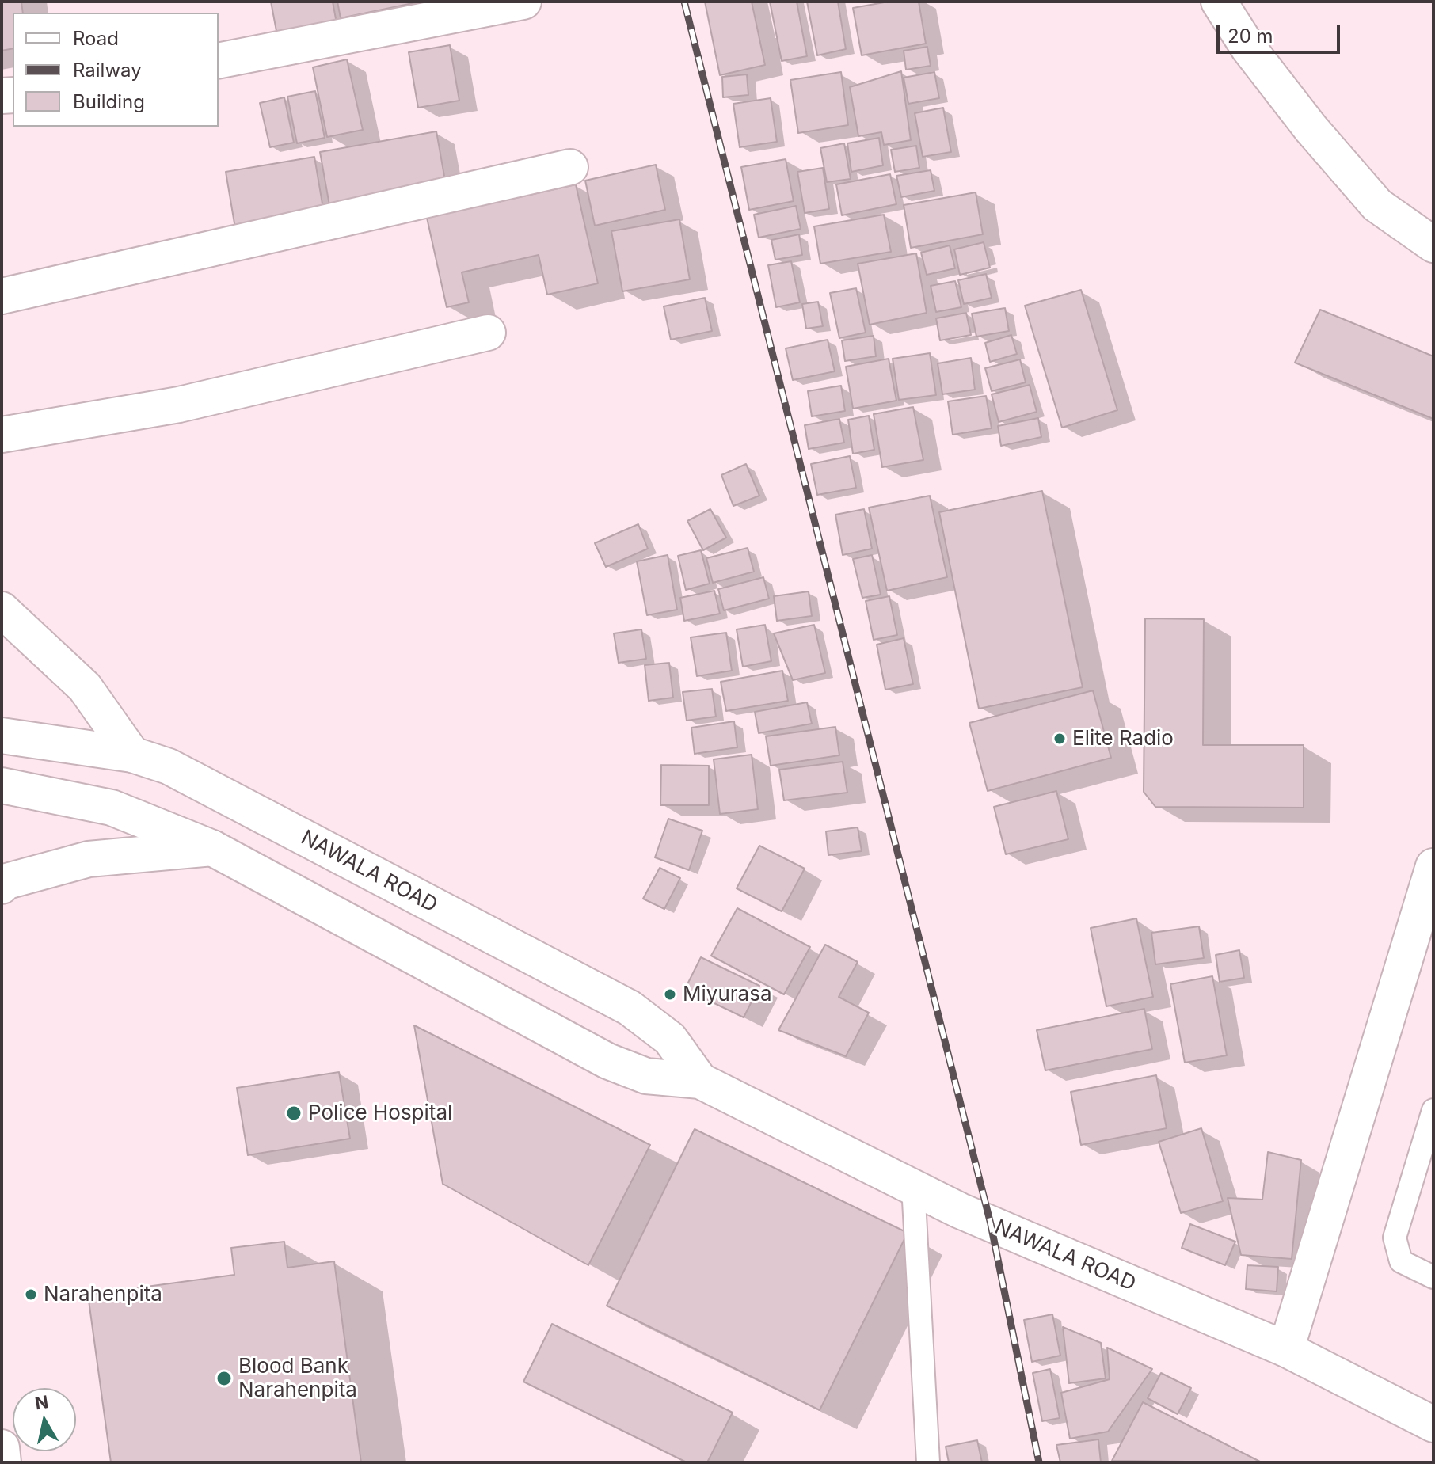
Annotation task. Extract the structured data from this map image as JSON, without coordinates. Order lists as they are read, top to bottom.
{
  "streets": {
    "main road": ["NAWALA ROAD"]
  },
  "places": [
    "Elite Radio",
    "Miyurasa",
    "Police Hospital",
    "Narahenpita",
    "Blood Bank Narahenpita"
  ],
  "legend": ["Road", "Railway", "Building"],
  "scale_bar": "20 m",
  "north": "top"
}
